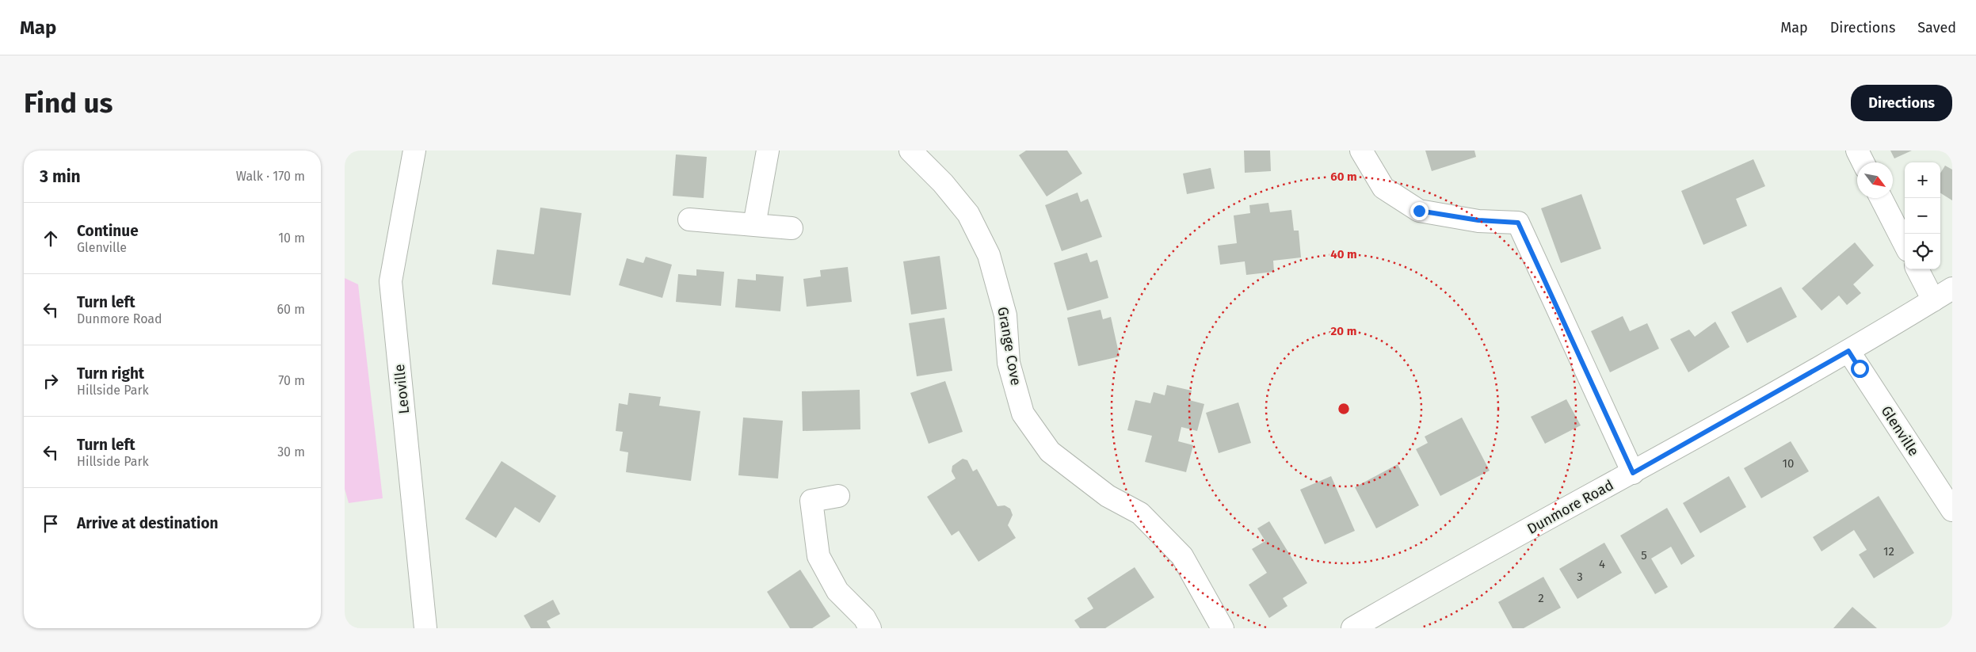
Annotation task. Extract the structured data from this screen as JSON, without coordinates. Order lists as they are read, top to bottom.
{
  "streets": {
    "street": [
      "Grange Cove",
      "Leoville",
      "Glenville",
      "Dunmore Road"
    ]
  },
  "crossings": [
    ["Glenville", "Dunmore Road"]
  ],
  "house_numbers": [
    "10",
    "12",
    "5",
    "4",
    "3",
    "2"
  ],
  "north": "bottom right",
  "page": {
    "header": "Map",
    "nav": ["Map", "Directions", "Saved"],
    "buttons": "Directions",
    "title": "Find us",
    "heading": ["3 min", "Walk · 170 m"],
    "map_buttons": ["+", "−"],
    "list": [
      ["Continue", "Glenville", "10 m"],
      ["Turn left", "Dunmore Road", "60 m"],
      ["Turn right", "Hillside Park", "70 m"],
      ["Turn left", "Hillside Park", "30 m"],
      "Arrive at destination"
    ]
  },
  "rings": ["60 m", "40 m", "20 m"]
}
